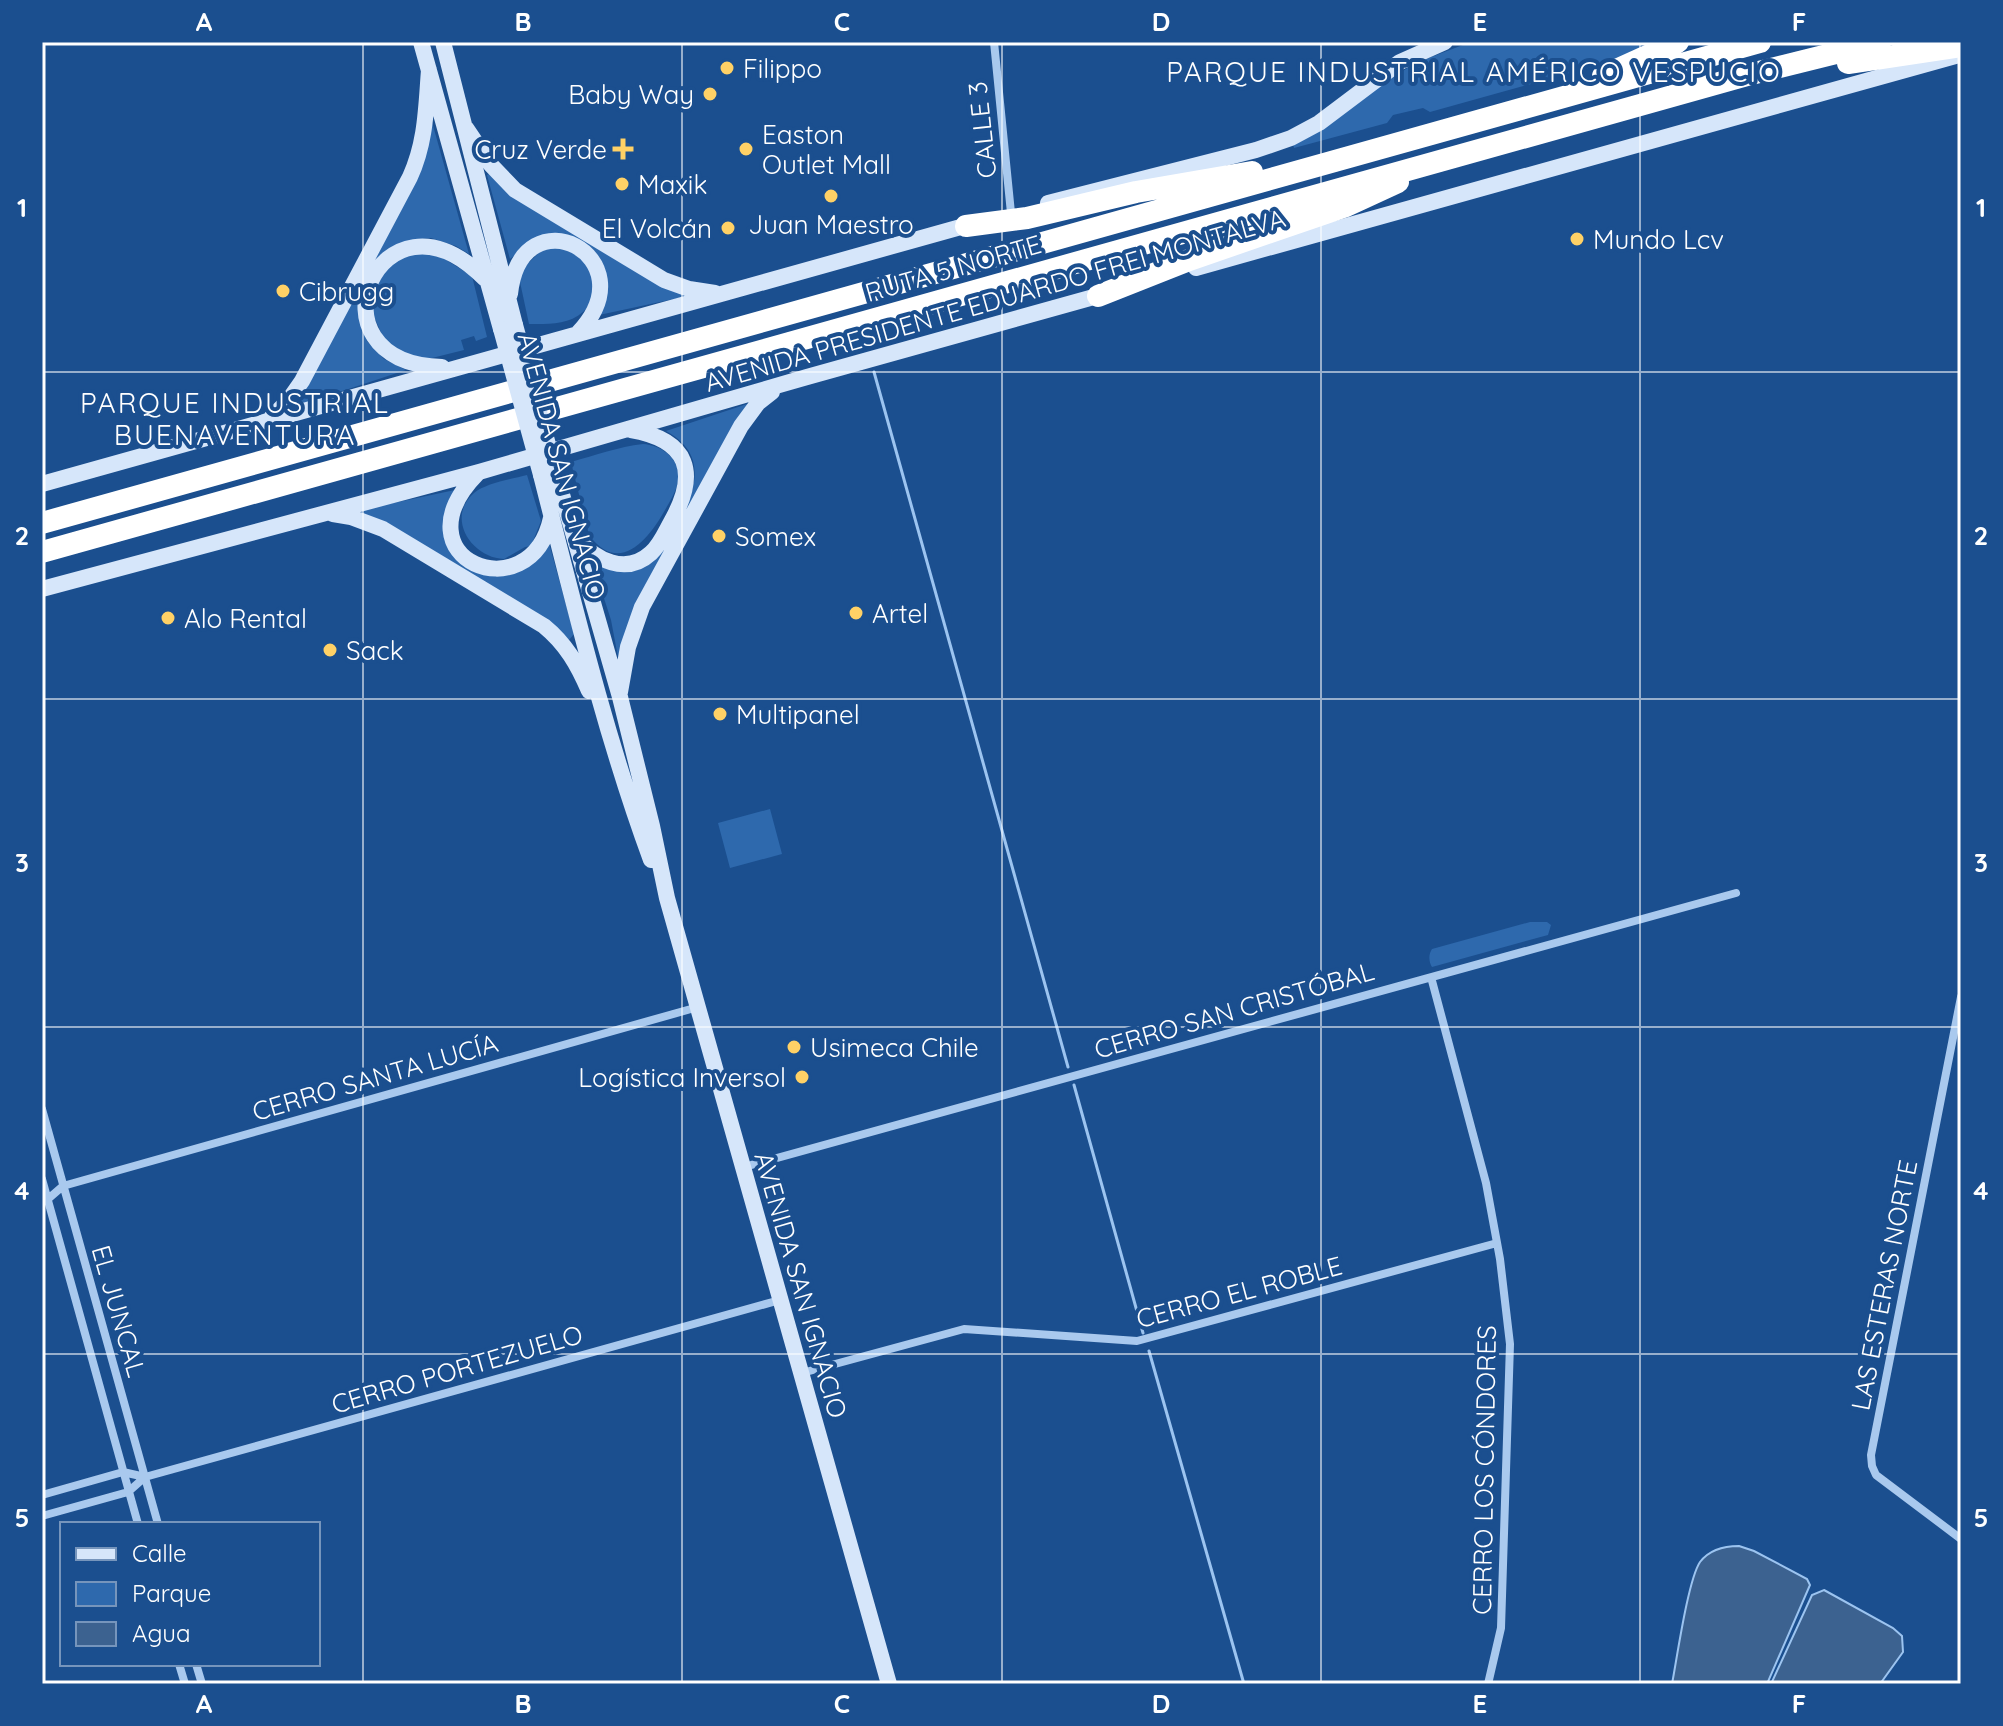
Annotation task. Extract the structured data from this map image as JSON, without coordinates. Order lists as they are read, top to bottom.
{
  "streets": {
    "highway": ["RUTA 5 NORTE"],
    "main road": ["AVENIDA PRESIDENTE EDUARDO FREI MONTALVA", "AVENIDA SAN IGNACIO"],
    "street": [
      "CALLE 3",
      "CERRO SAN CRISTÓBAL",
      "CERRO SANTA LUCÍA",
      "LAS ESTERAS NORTE",
      "CERRO EL ROBLE",
      "EL JUNCAL",
      "CERRO PORTEZUELO",
      "CERRO LOS CÓNDORES"
    ]
  },
  "crossings": [
    ["AVENIDA SAN IGNACIO", "CERRO SAN CRISTÓBAL"],
    ["AVENIDA SAN IGNACIO", "CERRO SANTA LUCÍA"],
    ["AVENIDA SAN IGNACIO", "CERRO EL ROBLE"],
    ["AVENIDA SAN IGNACIO", "CERRO PORTEZUELO"],
    ["CERRO SAN CRISTÓBAL", "CERRO LOS CÓNDORES"],
    ["CERRO SANTA LUCÍA", "EL JUNCAL"],
    ["CERRO EL ROBLE", "CERRO LOS CÓNDORES"],
    ["EL JUNCAL", "CERRO PORTEZUELO"]
  ],
  "districts": ["PARQUE INDUSTRIAL AMÉRICO VESPUCIO", "PARQUE INDUSTRIAL BUENAVENTURA"],
  "places": {
    "other": [
      "Filippo",
      "Baby Way",
      "Easton Outlet Mall",
      "Maxik",
      "Juan Maestro",
      "El Volcán",
      "Mundo Lcv",
      "Cibrugg",
      "Somex",
      "Artel",
      "Alo Rental",
      "Sack",
      "Multipanel",
      "Usimeca Chile",
      "Logística Inversol"
    ],
    "health": ["Cruz Verde"]
  },
  "legend": ["Calle", "Parque", "Agua"],
  "grid": {
    "columns": [
      "A",
      "B",
      "C",
      "D",
      "E",
      "F"
    ],
    "rows": [
      "1",
      "2",
      "3",
      "4",
      "5"
    ]
  }
}
